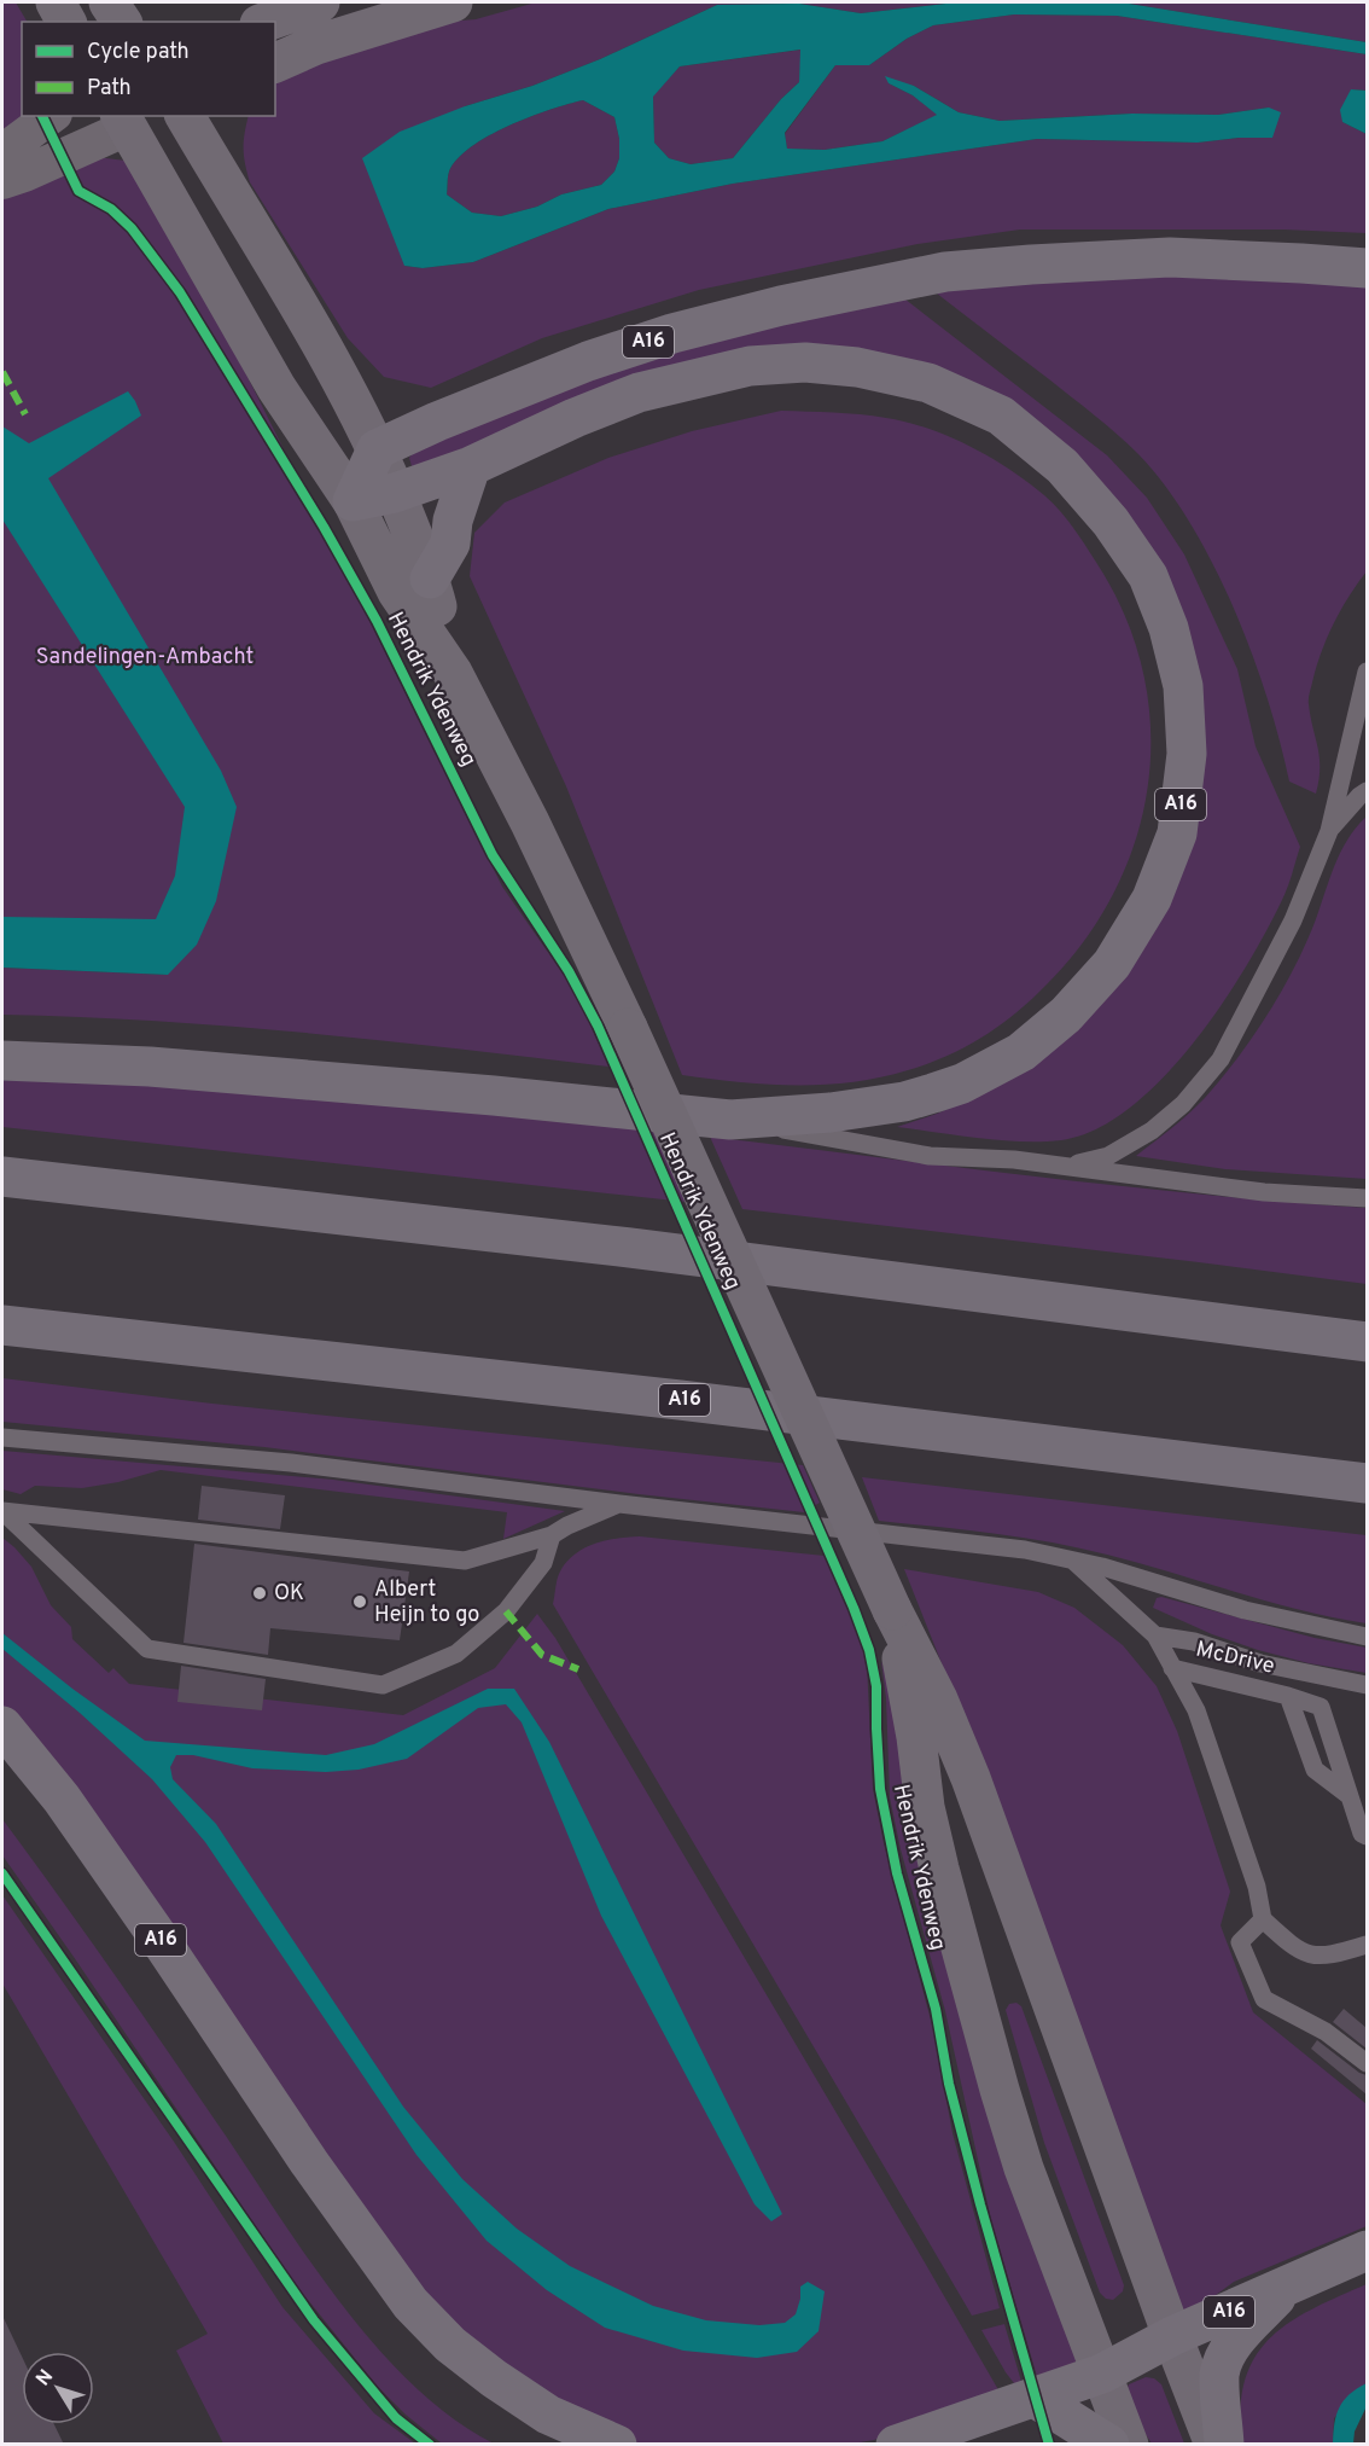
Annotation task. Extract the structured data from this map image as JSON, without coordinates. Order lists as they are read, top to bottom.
{
  "streets": {
    "highway": ["A16"],
    "main road": ["Hendrik Ydenweg"],
    "lane": ["McDrive"]
  },
  "crossings": [
    ["A16", "Hendrik Ydenweg"]
  ],
  "parks": ["Sandelingen-Ambacht"],
  "places": ["OK", "Albert Heijn to go"],
  "legend": ["Cycle path", "Path"],
  "north": "top left"
}
